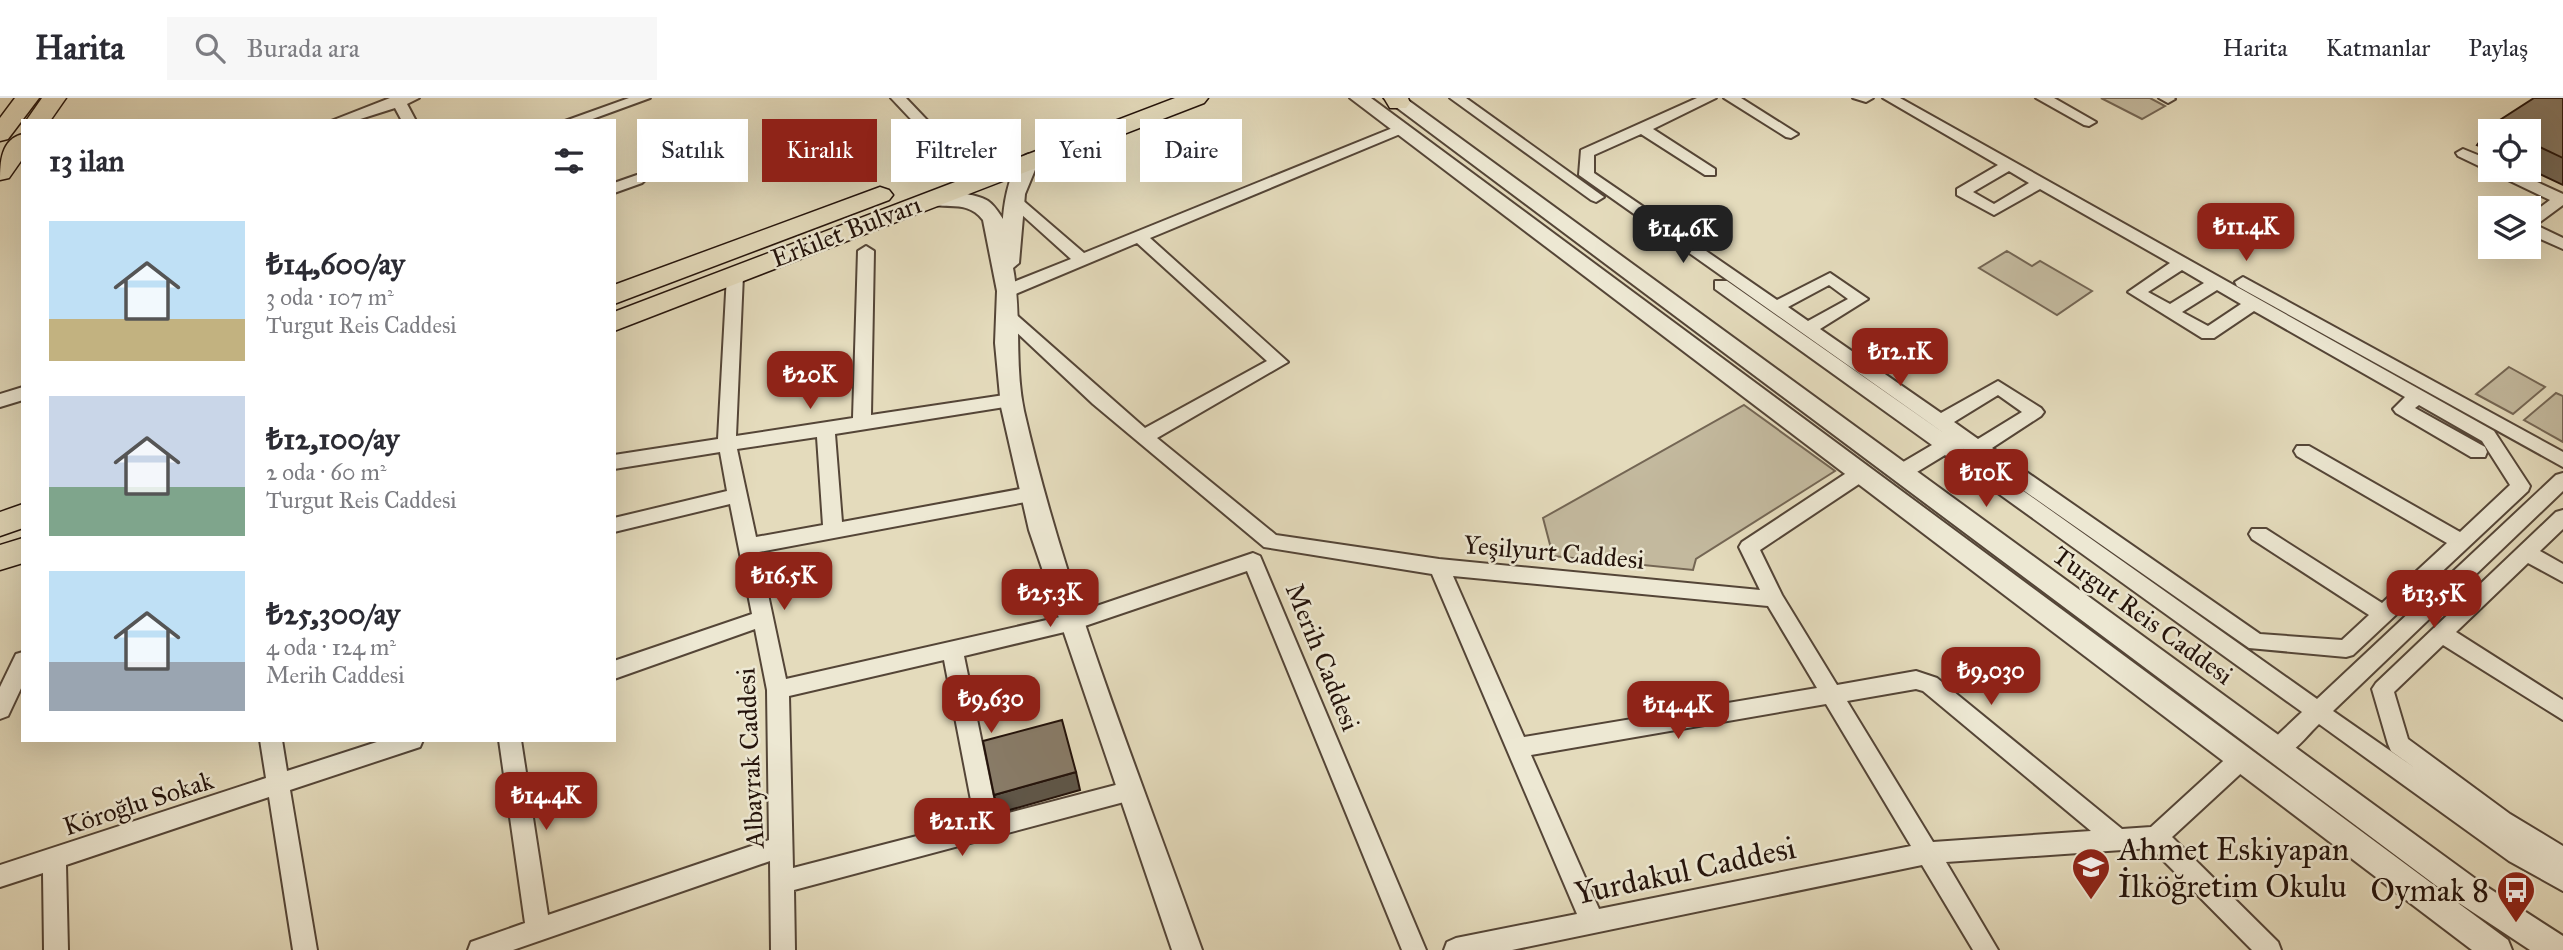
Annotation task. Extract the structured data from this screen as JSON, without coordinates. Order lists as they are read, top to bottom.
{
  "streets": {
    "main road": ["Erkilet Bulvarı"],
    "street": [
      "Yeşilyurt Caddesi",
      "Turgut Reis Caddesi",
      "Merih Caddesi",
      "Albayrak Caddesi",
      "Köroğlu Sokak",
      "Yurdakul Caddesi"
    ]
  },
  "crossings": [
    ["Erkilet Bulvarı", "Albayrak Caddesi"],
    ["Merih Caddesi", "Albayrak Caddesi"]
  ],
  "places": {
    "school or university": ["Ahmet Eskiyapan İlköğretim Okulu"],
    "bus stop": ["Oymak 8"]
  },
  "page": {
    "header": "Harita",
    "search": "Burada ara",
    "nav": ["Harita", "Katmanlar", "Paylaş"],
    "chip": [
      "Satılık",
      "Kiralık",
      "Filtreler",
      "Yeni",
      "Daire"
    ],
    "heading": "13 ilan",
    "price": [
      "₺11.4K",
      "₺14.6K",
      "₺12.1K",
      "₺20K",
      "₺10K",
      "₺16.5K",
      "₺25.3K",
      "₺13.5K",
      "₺9,030",
      "₺9,630",
      "₺14.4K",
      "₺14.4K",
      "₺21.1K"
    ],
    "list": [
      {
        "name": "₺14,600/ay",
        "note": "3 oda · 107 m² · Turgut Reis Caddesi"
      },
      {
        "name": "₺12,100/ay",
        "note": "2 oda · 60 m² · Turgut Reis Caddesi"
      },
      {
        "name": "₺25,300/ay",
        "note": "4 oda · 124 m² · Merih Caddesi"
      }
    ]
  }
}
